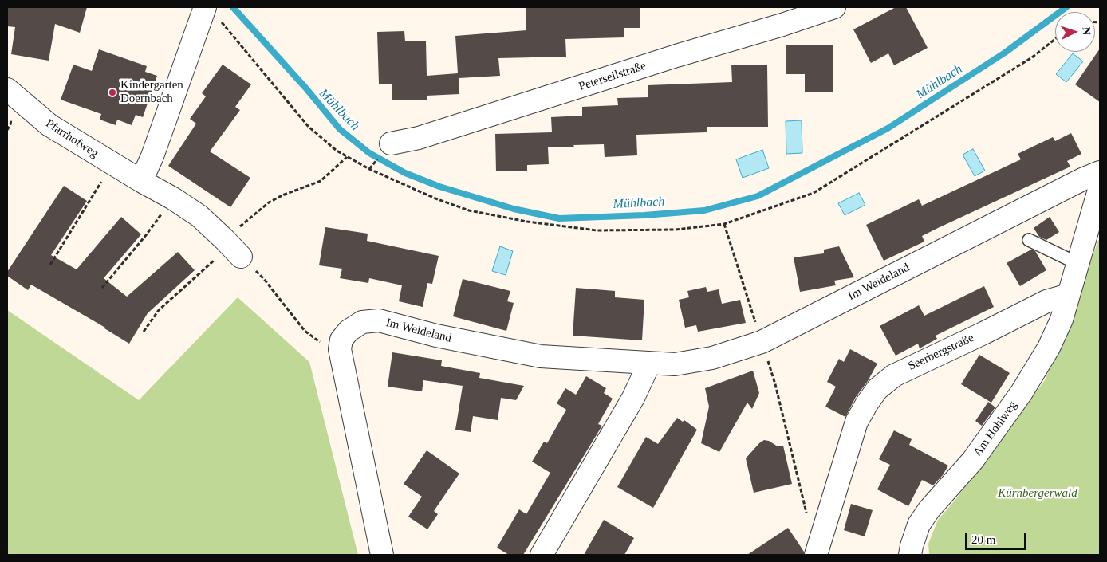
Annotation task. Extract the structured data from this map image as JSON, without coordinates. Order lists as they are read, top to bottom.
{
  "streets": {
    "street": [
      "Peterseilstraße",
      "Pfarrhofweg",
      "Im Weideland",
      "Seerbergstraße",
      "Am Hohlweg"
    ]
  },
  "crossings": [
    ["Seerbergstraße", "Am Hohlweg"]
  ],
  "water": ["Mühlbach"],
  "parks": ["Kürnbergerwald"],
  "places": ["Kindergarten Doernbach"],
  "scale_bar": "20 m",
  "north": "right"
}
